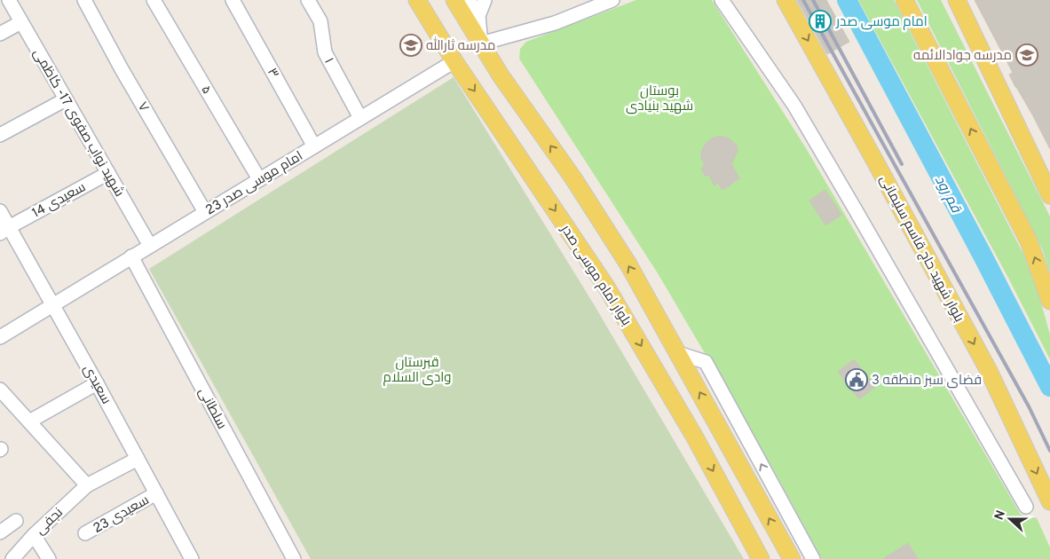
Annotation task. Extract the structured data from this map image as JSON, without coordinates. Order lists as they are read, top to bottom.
{
  "streets": {
    "main road": ["بلوار شهید حاج قاسم سلیمانی", "بلوار امام موسی صدر"],
    "street": [
      "۱",
      "۳",
      "۵",
      "۷",
      "شهید نواب صفوی 17- کاظمی",
      "امام موسی صدر 23",
      "سعیدی 14",
      "سعیدی",
      "سلطانی",
      "سعیدی 23",
      "نجفی"
    ]
  },
  "crossings": [
    ["۱", "امام موسی صدر 23"],
    ["۳", "امام موسی صدر 23"],
    ["۵", "امام موسی صدر 23"],
    ["۷", "امام موسی صدر 23"],
    ["شهید نواب صفوی 17- کاظمی", "امام موسی صدر 23"],
    ["شهید نواب صفوی 17- کاظمی", "سعیدی 14"],
    ["امام موسی صدر 23", "بلوار امام موسی صدر"],
    ["امام موسی صدر 23", "سعیدی"],
    ["امام موسی صدر 23", "سلطانی"],
    ["سعیدی 14", "سعیدی"],
    ["سعیدی", "سعیدی 23"],
    ["سعیدی", "نجفی"]
  ],
  "water": ["قم رود"],
  "parks": ["بوستان شهید بنیادی", "قبرستان وادی السلام"],
  "places": {
    "building": ["امام موسی صدر"],
    "school or university": ["مدرسه ثارالله", "مدرسه جوادالائمه"],
    "public building": ["فضای سبز منطقه 3"]
  },
  "north": "left"
}
